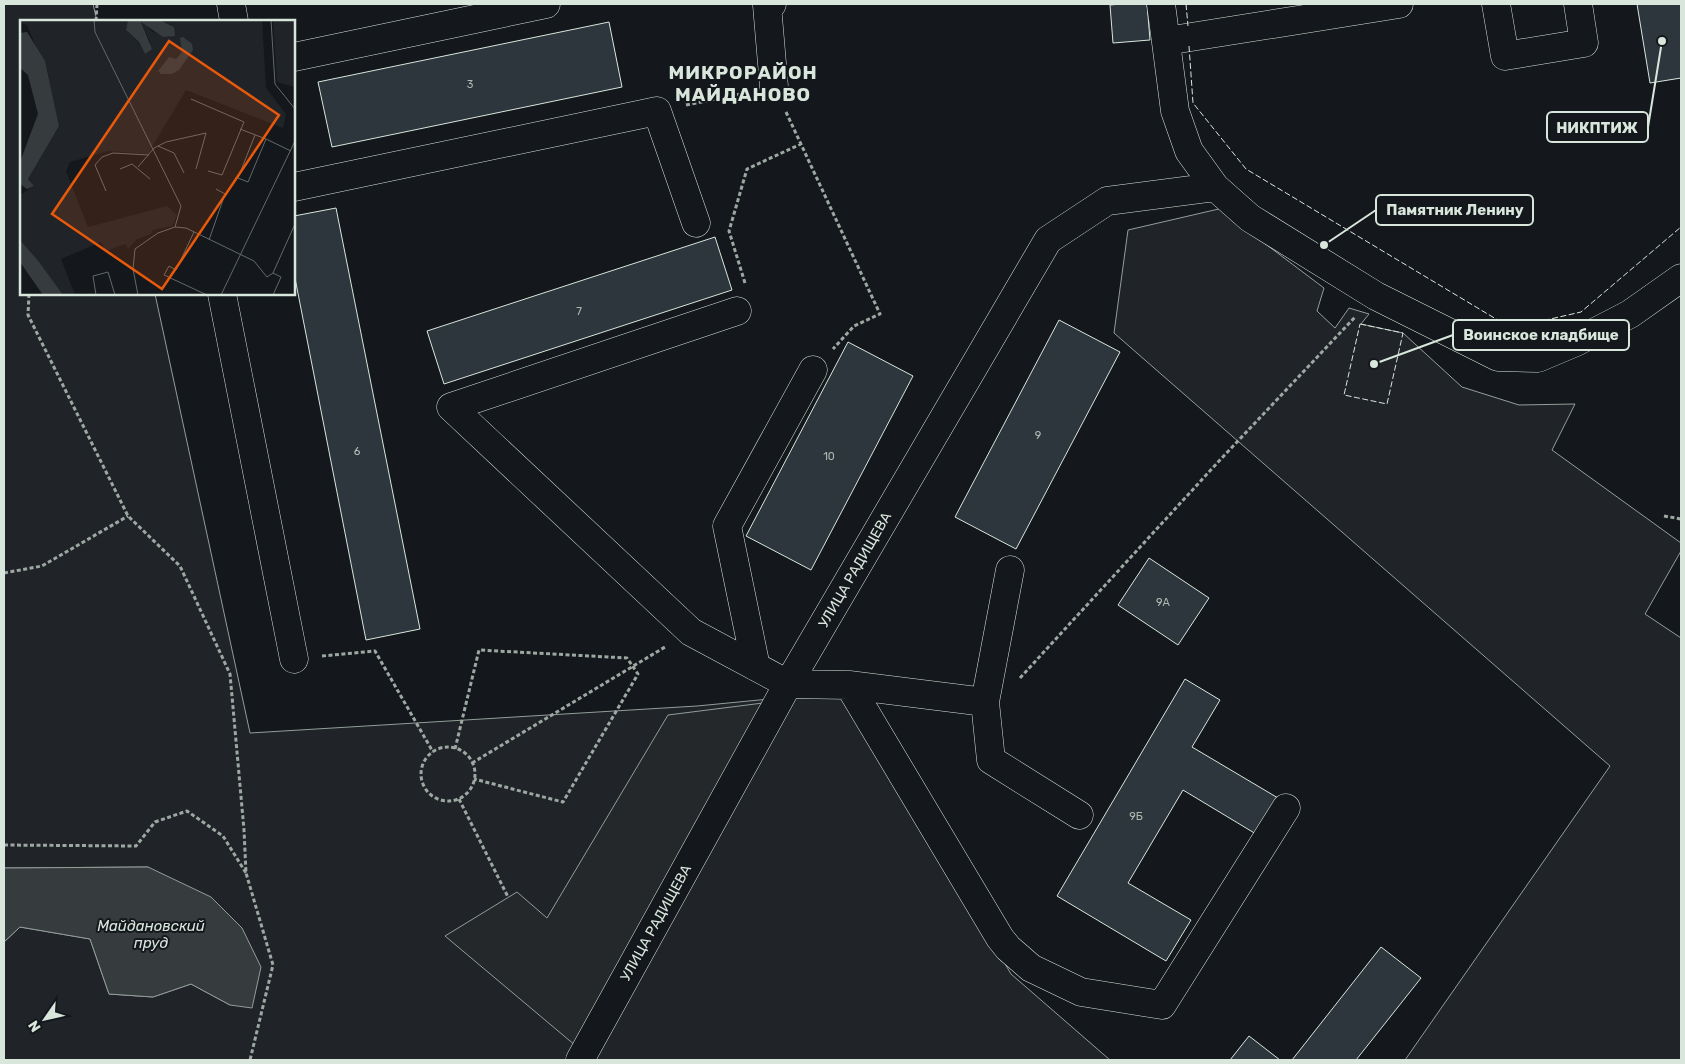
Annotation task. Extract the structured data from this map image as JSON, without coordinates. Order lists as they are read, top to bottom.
{
  "streets": {
    "street": ["УЛИЦА РАДИЩЕВА"]
  },
  "districts": ["МИКРОРАЙОН МАЙДАНОВО"],
  "water": ["Майдановский пруд"],
  "places": ["НИКПТИЖ", "Памятник Ленину", "Воинское кладбище"],
  "house_numbers": [
    "3",
    "7",
    "9",
    "6",
    "10",
    "9А",
    "9Б"
  ],
  "north": "bottom left"
}
